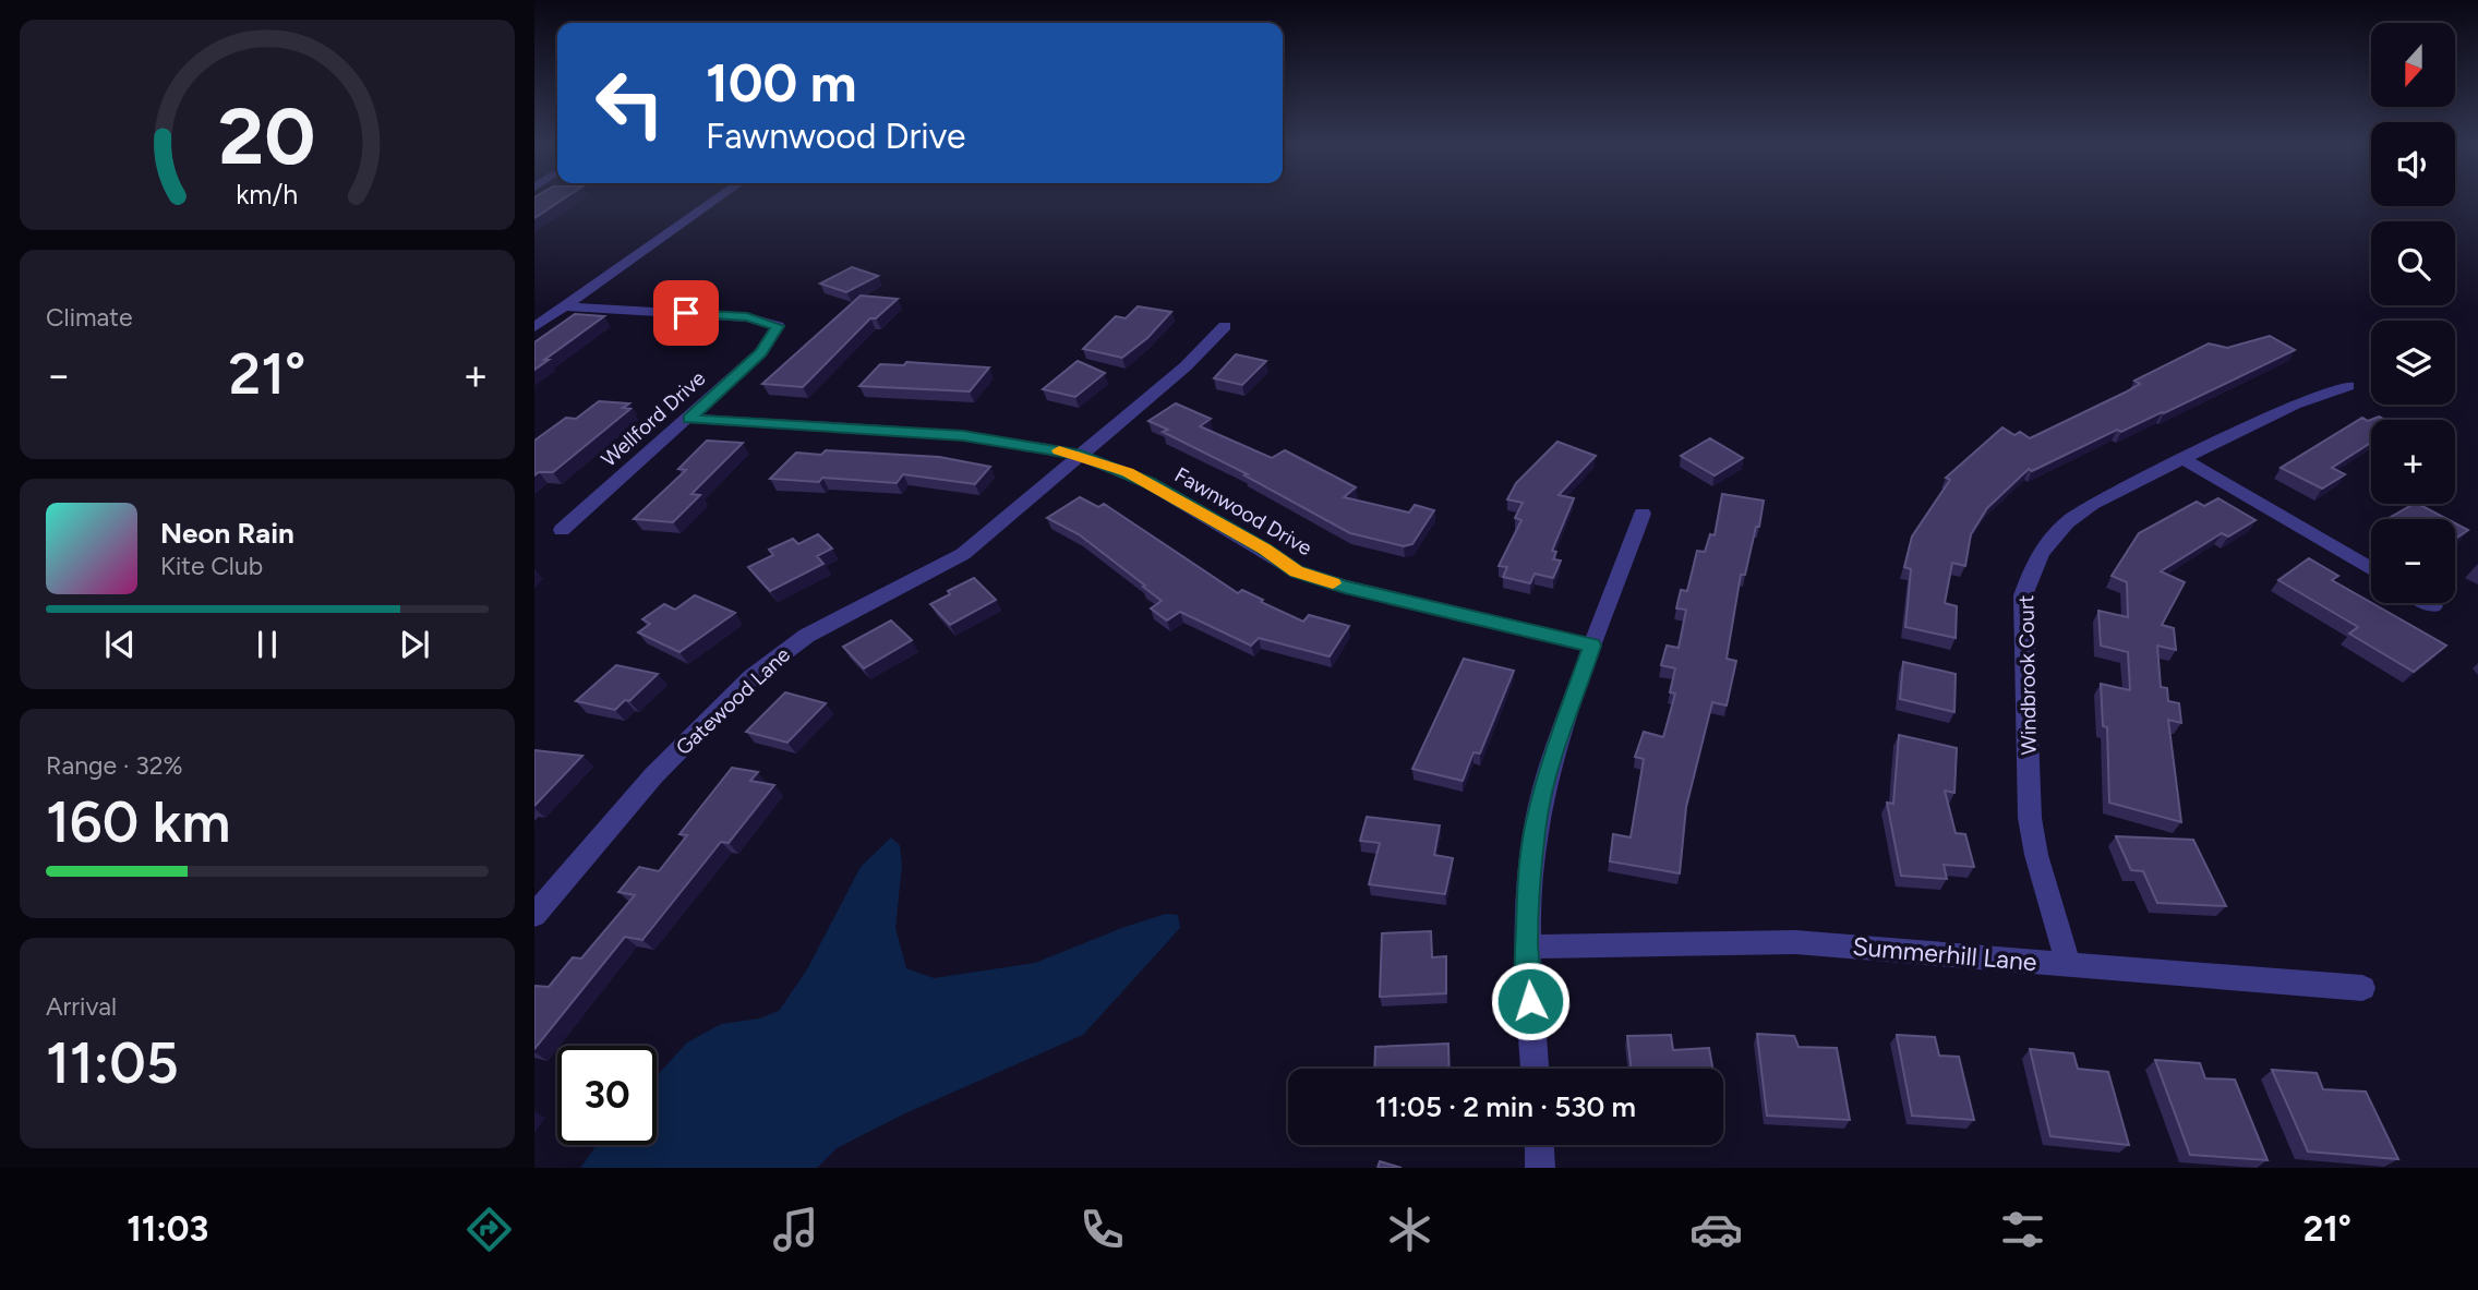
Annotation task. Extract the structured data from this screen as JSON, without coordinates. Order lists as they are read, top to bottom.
{
  "streets": {
    "street": [
      "Wellford Drive",
      "Fawnwood Drive",
      "Windbrook Court",
      "Gatewood Lane",
      "Summerhill Lane"
    ]
  },
  "crossings": [
    ["Wellford Drive", "Fawnwood Drive"],
    ["Fawnwood Drive", "Gatewood Lane"],
    ["Windbrook Court", "Summerhill Lane"]
  ],
  "north": "bottom",
  "page": {
    "map_buttons": ["+", "−"],
    "turn": ["100 m", "Fawnwood Drive"],
    "tile": [
      "Climate",
      ["Range · 32%", "160 km"],
      ["Arrival", "11:05"]
    ],
    "heat": ["−", "21°", "+"],
    "song": ["Neon Rain", "Kite Club"],
    "limit": "30",
    "trip": "11:05 · 2 min · 530 m",
    "tabs": ["11:03", "21°"],
    "gauge": ["20", "km/h"]
  }
}
